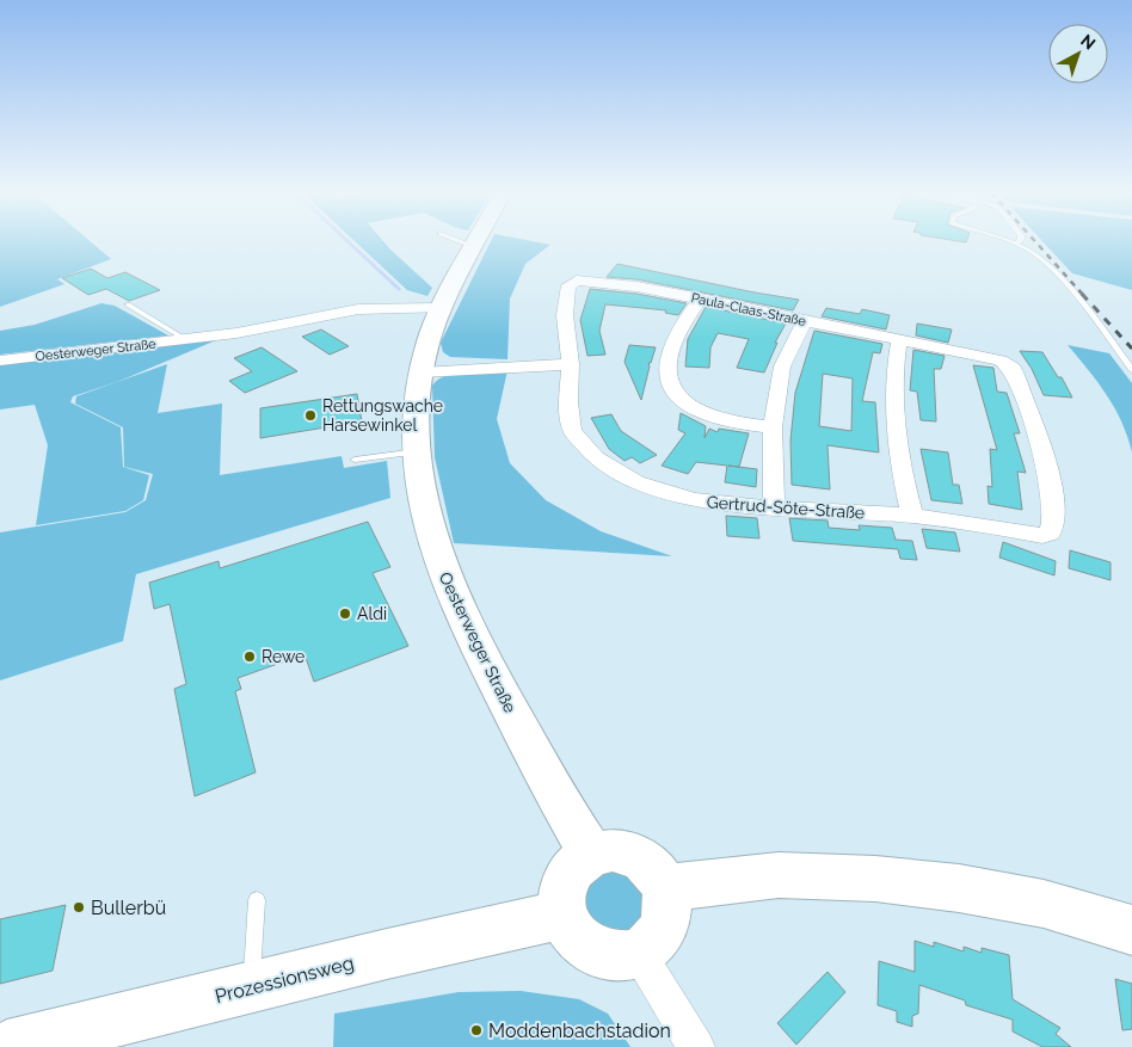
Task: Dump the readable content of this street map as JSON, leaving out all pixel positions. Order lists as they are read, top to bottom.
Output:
{
  "streets": {
    "street": [
      "Paula-Claas-Straße",
      "Oesterweger Straße",
      "Gertrud-Söte-Straße",
      "Prozessionsweg"
    ]
  },
  "crossings": [
    ["Paula-Claas-Straße", "Gertrud-Söte-Straße"],
    ["Oesterweger Straße", "Prozessionsweg"]
  ],
  "places": [
    "Rettungswache Harsewinkel",
    "Aldi",
    "Rewe",
    "Bullerbü",
    "Moddenbachstadion"
  ],
  "north": "top right"
}
